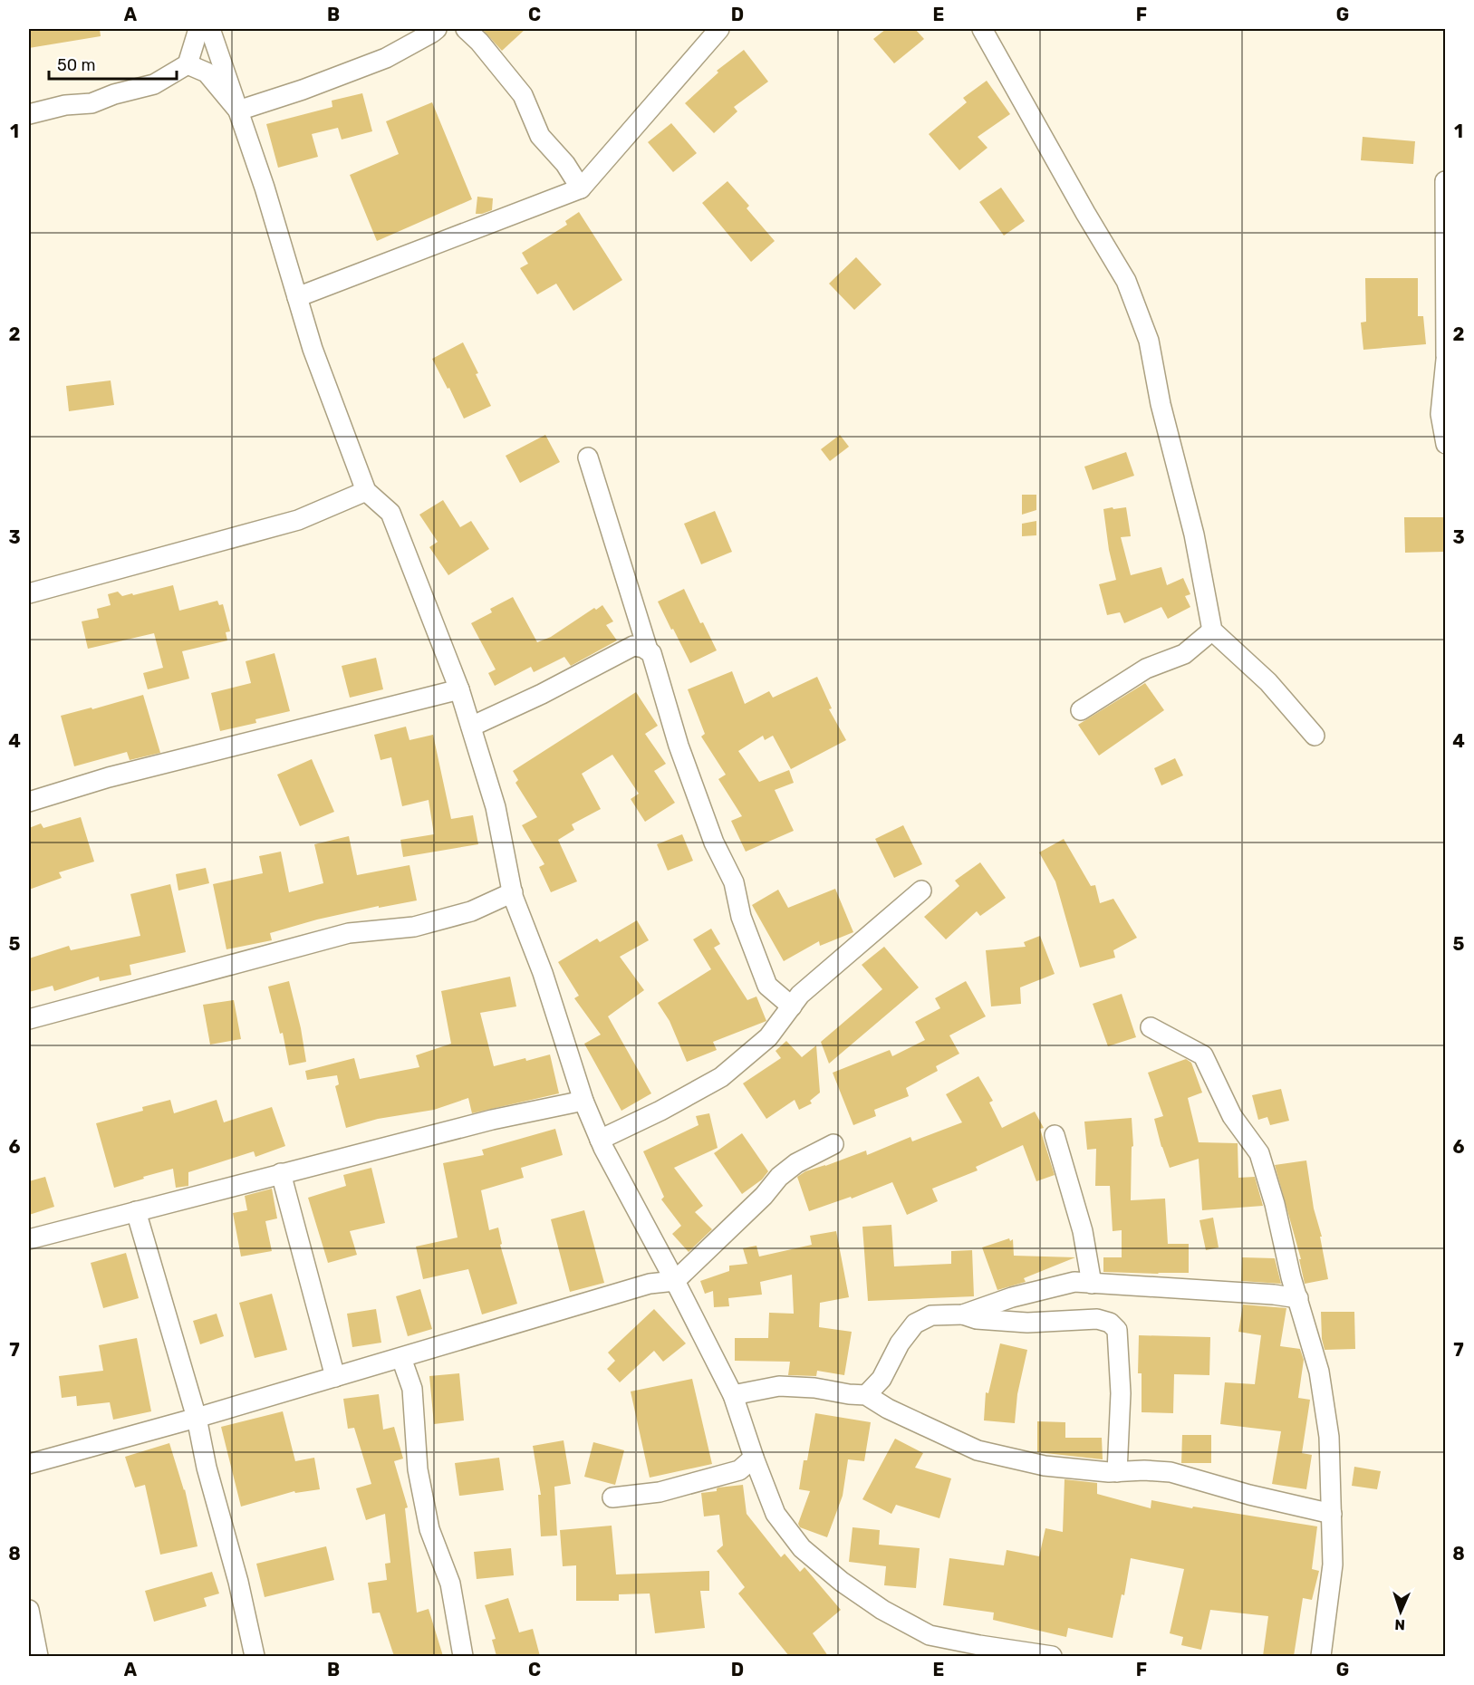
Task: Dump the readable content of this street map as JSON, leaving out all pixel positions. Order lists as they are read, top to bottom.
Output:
{
  "scale_bar": "50 m",
  "north": "bottom",
  "grid": {
    "columns": [
      "A",
      "B",
      "C",
      "D",
      "E",
      "F",
      "G"
    ],
    "rows": [
      "1",
      "2",
      "3",
      "4",
      "5",
      "6",
      "7",
      "8"
    ]
  }
}
